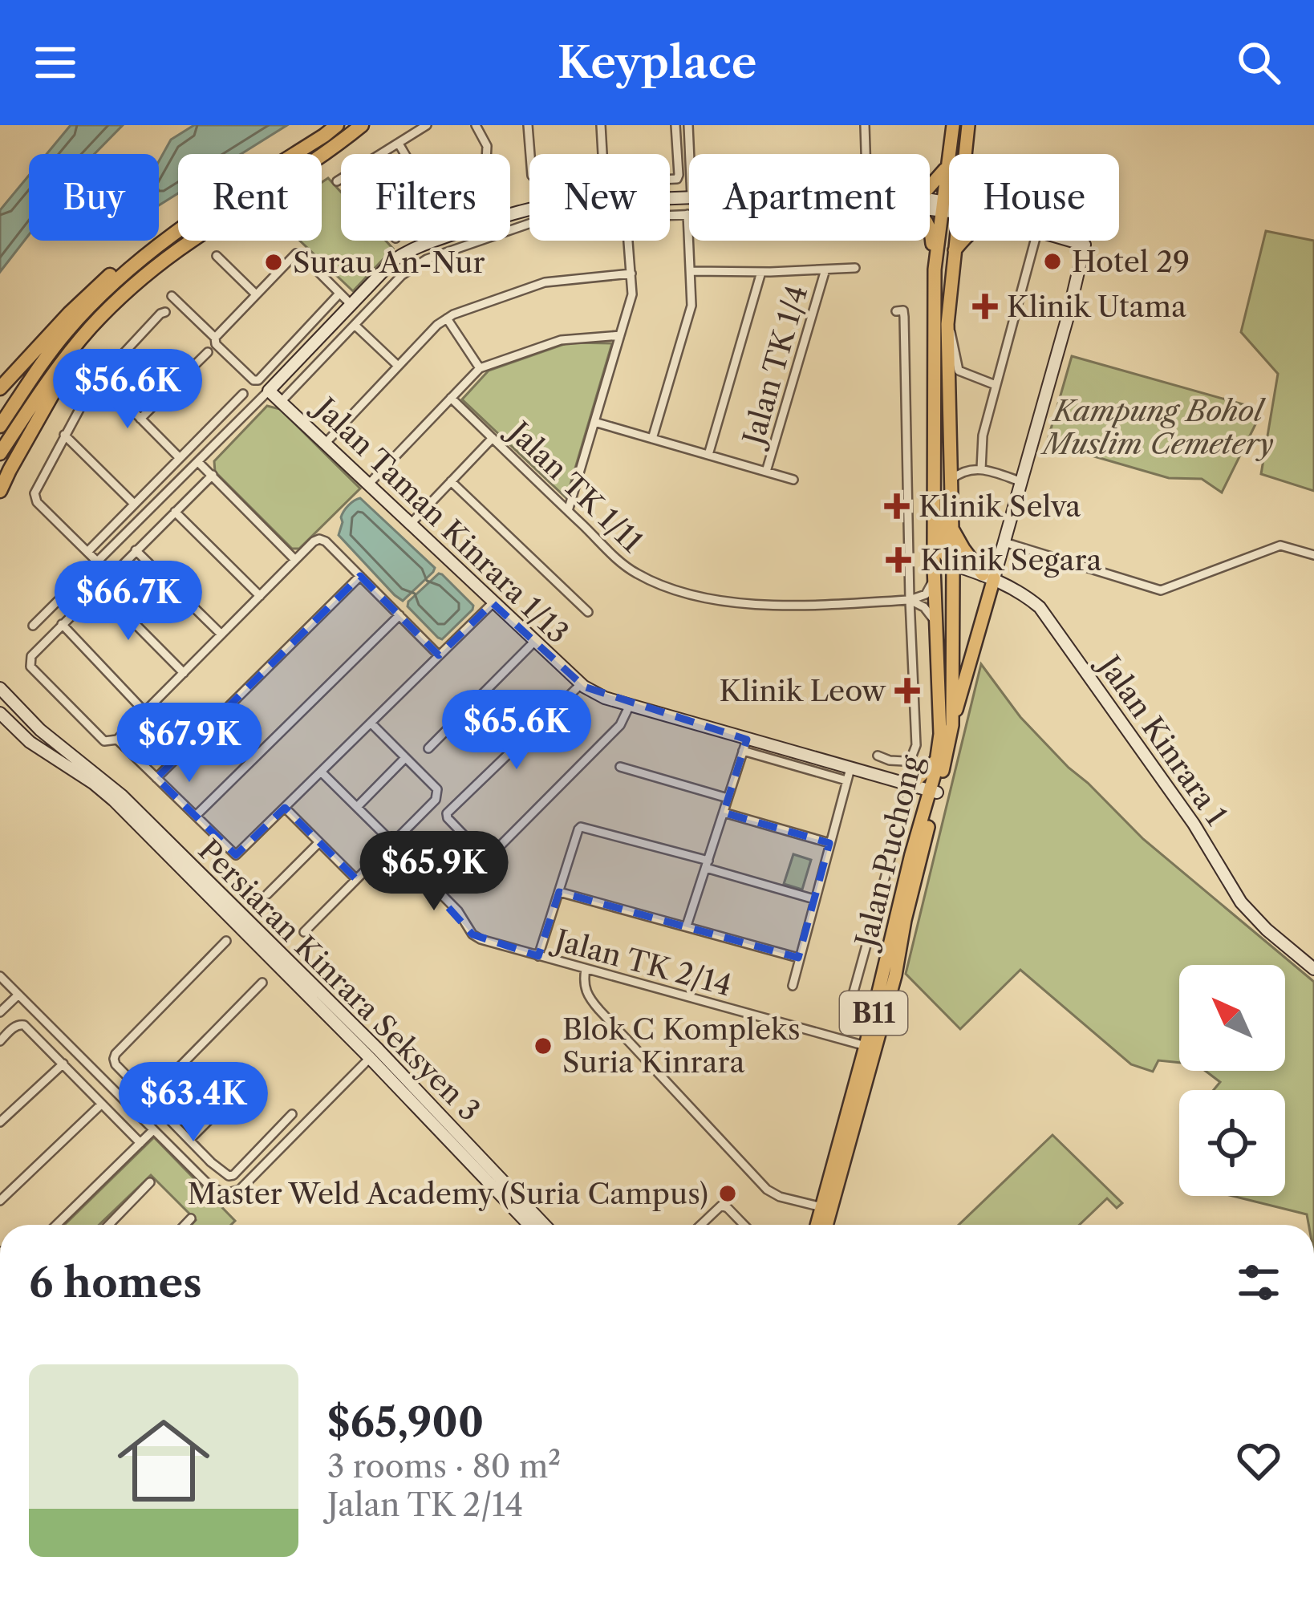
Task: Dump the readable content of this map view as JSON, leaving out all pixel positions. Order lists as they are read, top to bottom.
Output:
{
  "streets": {
    "main road": ["Jalan Puchong", "B11"],
    "street": [
      "Jalan TK 1/4",
      "Jalan TK 1/11",
      "Jalan Taman Kinrara 1/13",
      "Jalan Kinrara 1",
      "Jalan TK 2/14",
      "Persiaran Kinrara Seksyen 3"
    ]
  },
  "crossings": [
    ["Jalan Taman Kinrara 1/13", "Jalan Puchong"],
    ["Jalan Kinrara 1", "Jalan Puchong"],
    ["Jalan Puchong", "Jalan TK 2/14"]
  ],
  "parks": ["Kampung Bohol Muslim Cemetery"],
  "places": {
    "other": [
      "Hotel 29",
      "Surau An-Nur",
      "Blok C Kompleks Suria Kinrara",
      "Master Weld Academy (Suria Campus)"
    ],
    "health": [
      "Klinik Utama",
      "Klinik Selva",
      "Klinik Segara",
      "Klinik Leow"
    ]
  },
  "north": "top left",
  "page": {
    "header": "Keyplace",
    "chip": [
      "Buy",
      "Rent",
      "Filters",
      "New",
      "Apartment",
      "House"
    ],
    "price": [
      "$56.6K",
      "$66.7K",
      "$65.6K",
      "$67.9K",
      "$65.9K",
      "$63.4K"
    ],
    "heading": "6 homes",
    "list": [
      {
        "name": "$65,900",
        "note": "3 rooms · 80 m² · Jalan TK 2/14"
      }
    ]
  }
}
